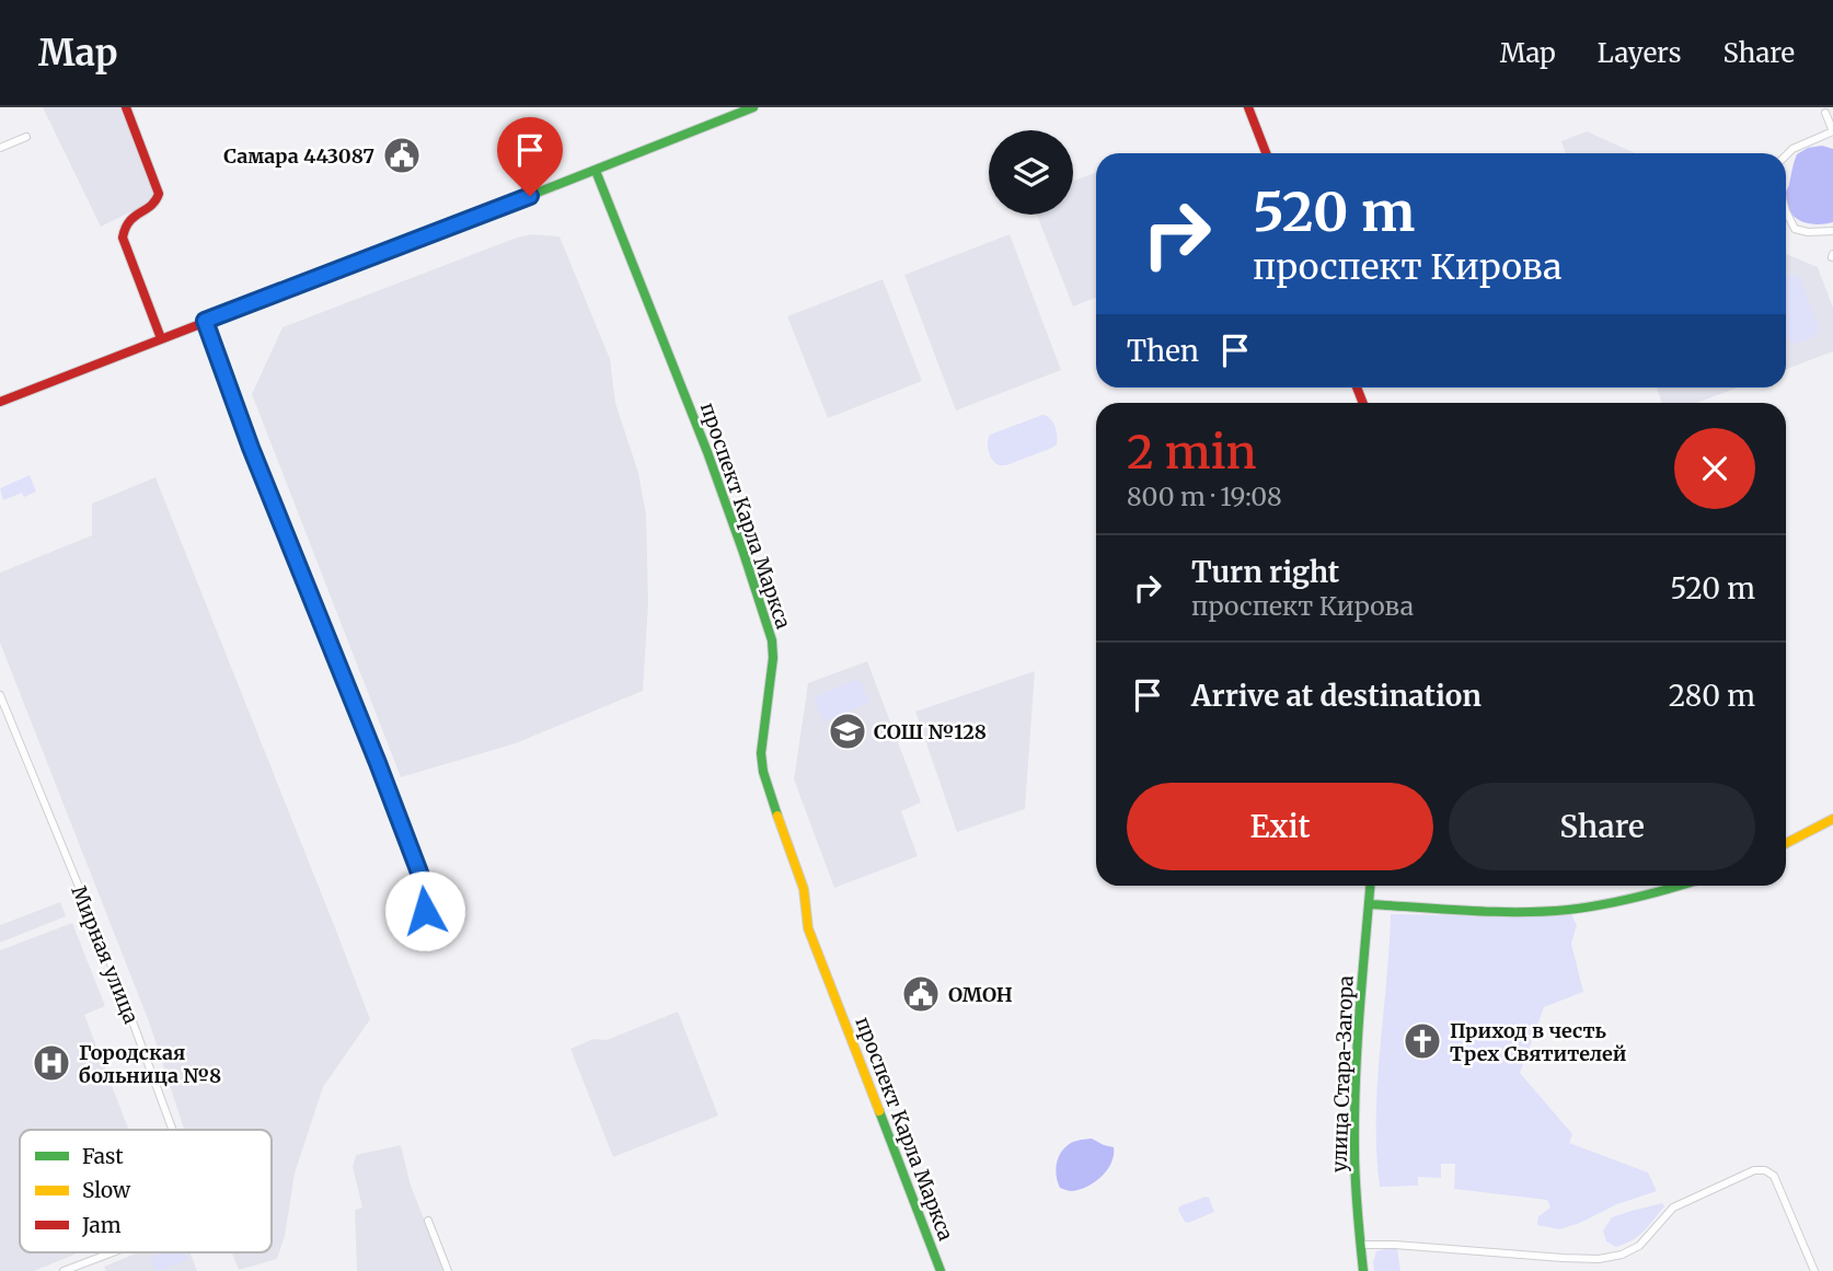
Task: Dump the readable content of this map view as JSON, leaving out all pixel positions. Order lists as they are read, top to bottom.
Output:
{
  "streets": {
    "main road": ["проспект Карла Маркса", "улица Стара-Загора"],
    "street": ["Мирная улица"]
  },
  "places": {
    "public building": ["Самара 443087", "ОМОН"],
    "school or university": ["СОШ №128"],
    "church": ["Приход в честь Трех Святителей"],
    "hospital": ["Городская больница №8"]
  },
  "legend": ["Fast", "Slow", "Jam"],
  "page": {
    "header": "Map",
    "nav": ["Map", "Layers", "Share"],
    "turn": ["520 m", "проспект Кирова"],
    "then": "Then",
    "heading": ["2 min", "800 m · 19:08"],
    "list": [
      {
        "name": "Turn right",
        "note": "проспект Кирова",
        "value": "520 m"
      },
      {
        "name": "Arrive at destination",
        "value": "280 m"
      }
    ],
    "buttons": ["Exit", "Share"]
  }
}
